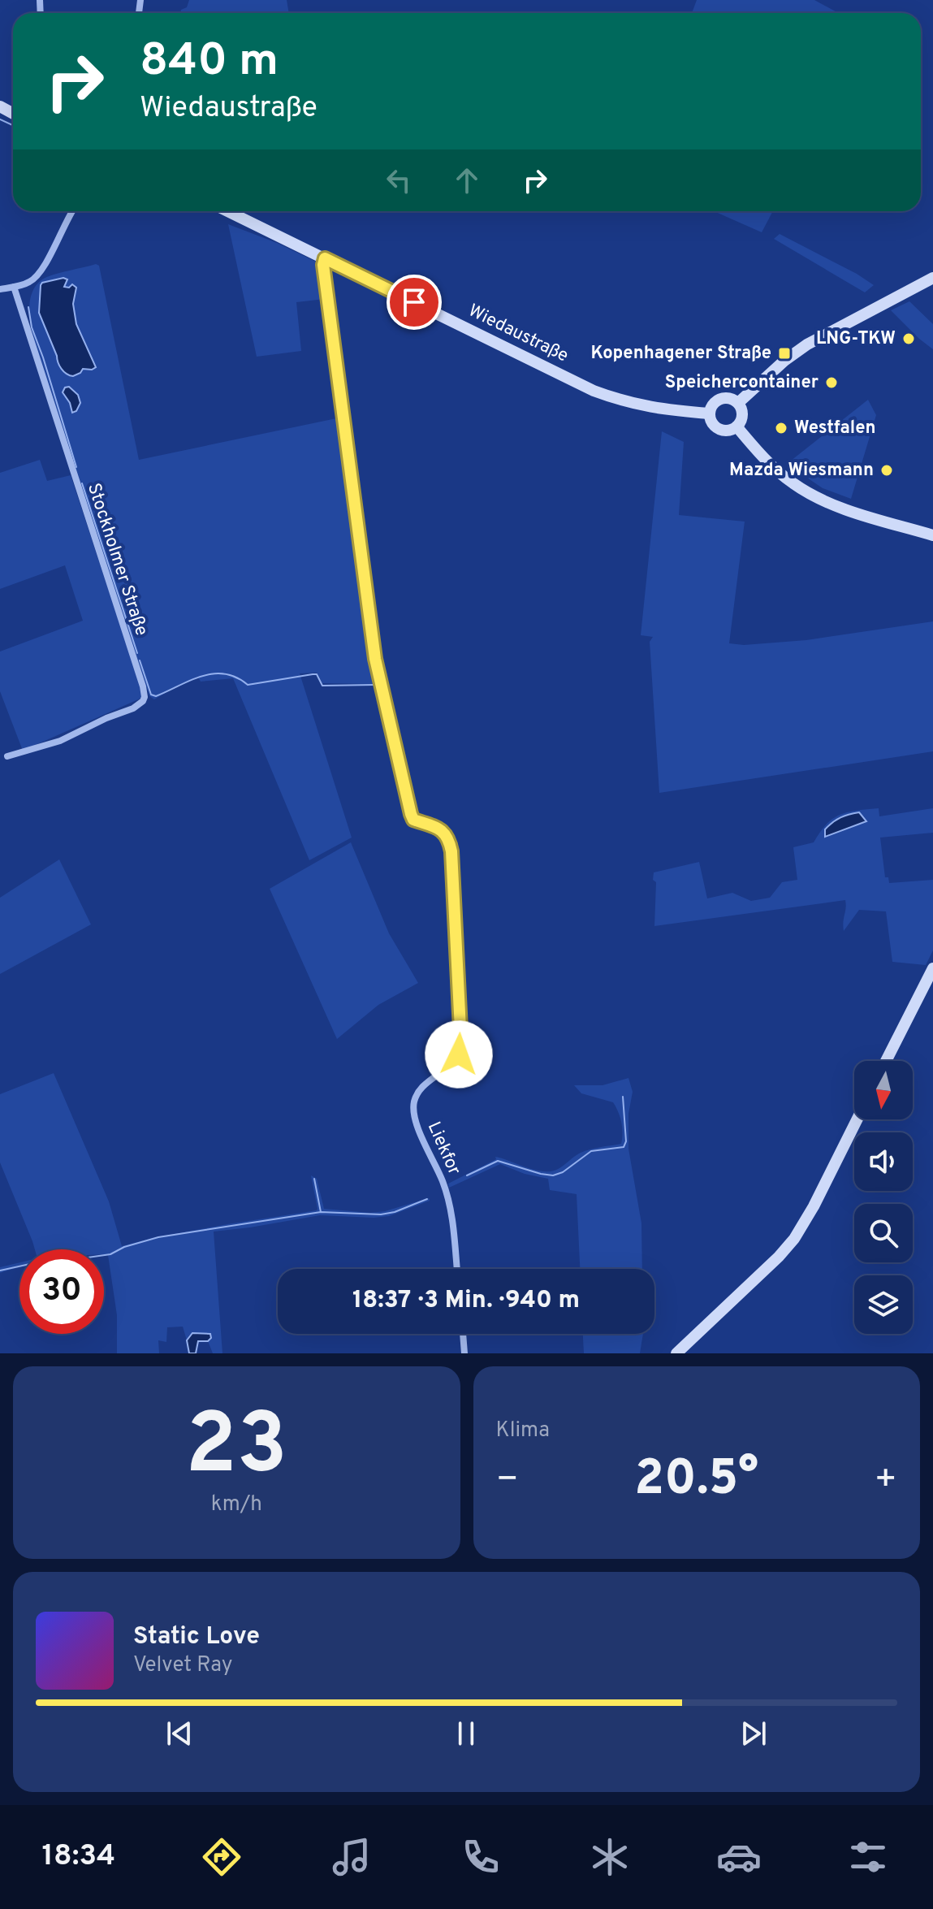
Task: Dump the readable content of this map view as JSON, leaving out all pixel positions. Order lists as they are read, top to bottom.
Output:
{
  "streets": {
    "main road": ["Wiedaustraße"],
    "street": ["Stockholmer Straße", "Liekfor"]
  },
  "crossings": [
    ["Wiedaustraße", "Liekfor"]
  ],
  "places": {
    "other": [
      "LNG-TKW",
      "Speichercontainer",
      "Westfalen",
      "Mazda Wiesmann"
    ],
    "transit": ["Kopenhagener Straße"]
  },
  "north": "bottom",
  "page": {
    "turn": ["840 m", "Wiedaustraße"],
    "limit": "30",
    "trip": "18:37 · 3 Min. · 940 m",
    "tile": [
      ["23", "km/h"],
      "Klima"
    ],
    "heat": ["−", "20.5°", "+"],
    "song": ["Static Love", "Velvet Ray"],
    "tabs": "18:34"
  }
}
